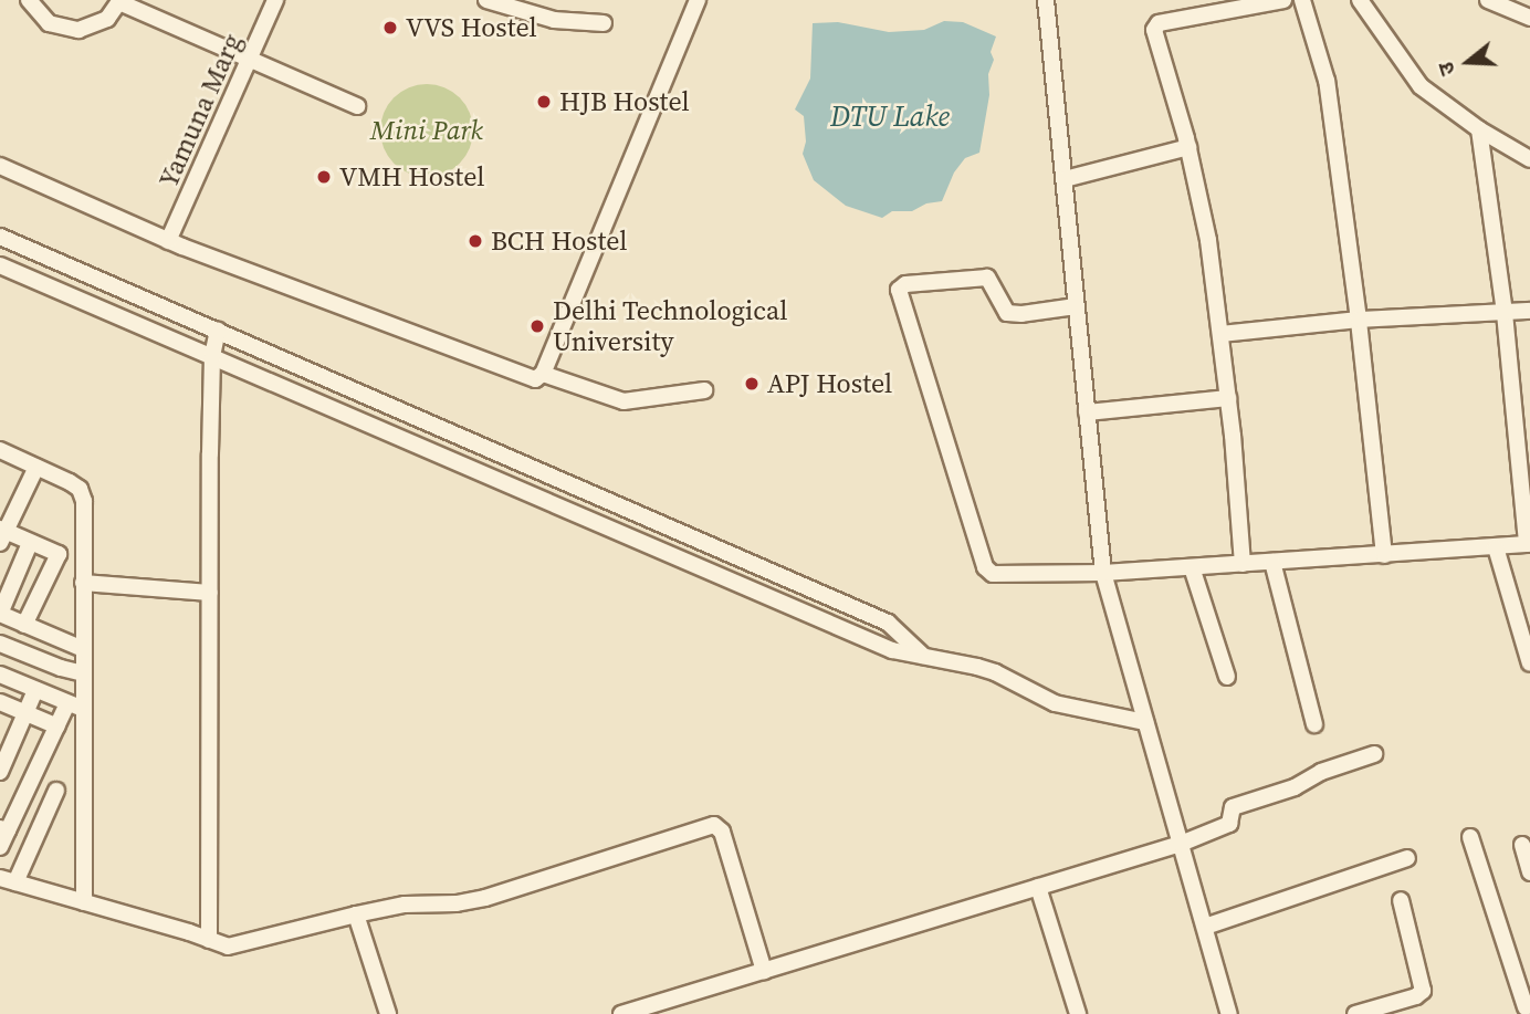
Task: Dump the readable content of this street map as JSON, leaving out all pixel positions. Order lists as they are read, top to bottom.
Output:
{
  "streets": {
    "street": ["Yamuna Marg"]
  },
  "water": ["DTU Lake"],
  "parks": ["Mini Park"],
  "places": [
    "VVS Hostel",
    "HJB Hostel",
    "VMH Hostel",
    "BCH Hostel",
    "Delhi Technological University",
    "APJ Hostel"
  ],
  "north": "left"
}
